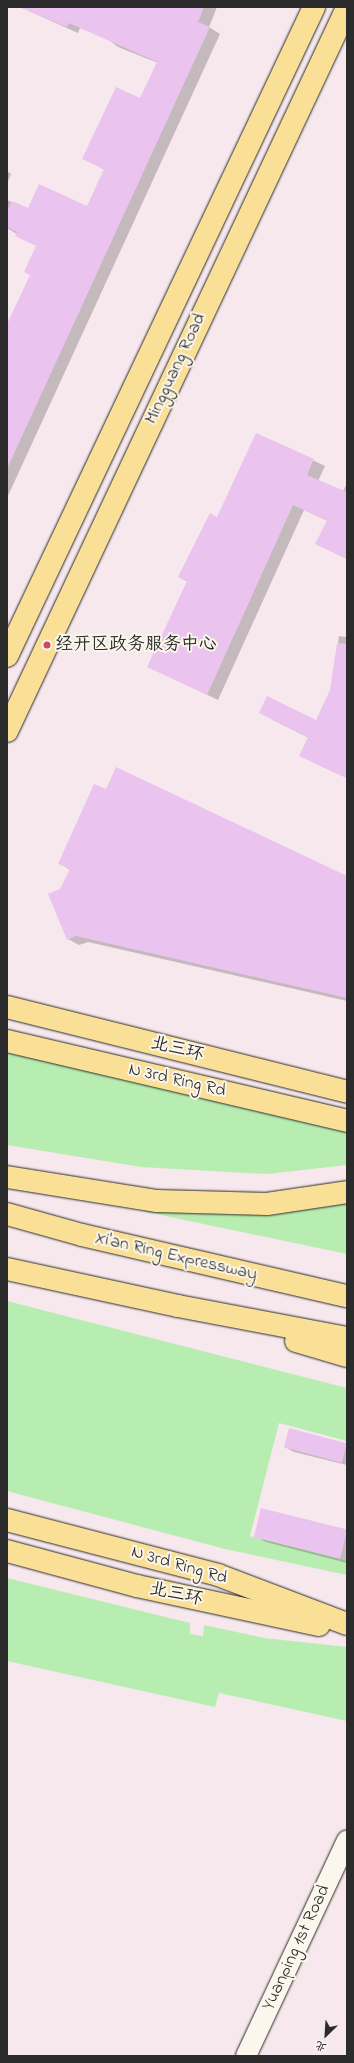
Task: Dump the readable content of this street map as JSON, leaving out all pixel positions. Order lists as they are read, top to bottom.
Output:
{
  "streets": {
    "main road": [
      "Mingguang Road",
      "北三环",
      "N 3rd Ring Rd",
      "Xi'an Ring Expressway"
    ],
    "street": ["Yuanping 1st Road"]
  },
  "places": ["经开区政务服务中心"],
  "north": "bottom left"
}
